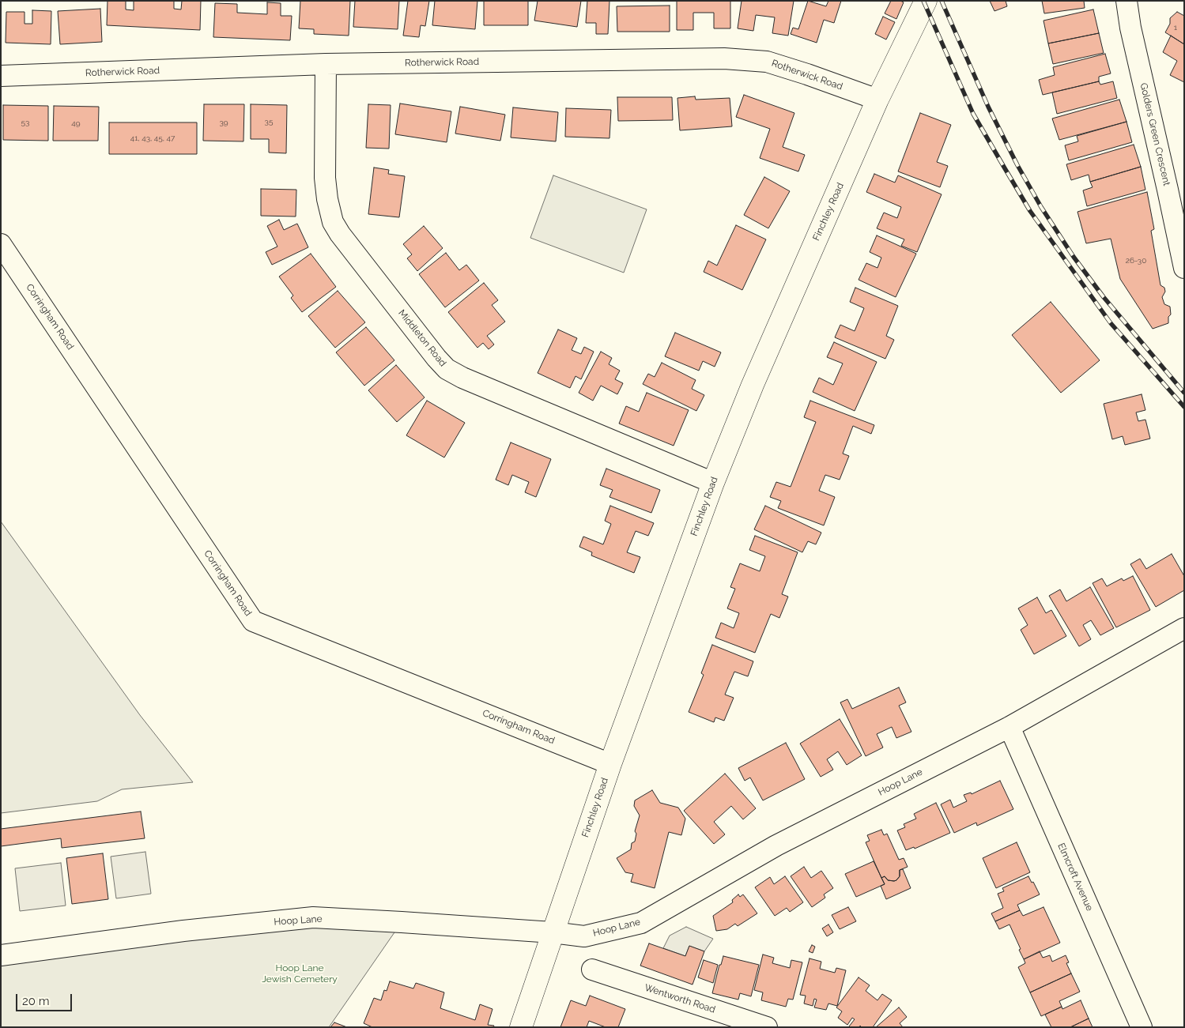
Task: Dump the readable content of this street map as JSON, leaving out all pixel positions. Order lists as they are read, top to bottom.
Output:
{
  "streets": {
    "main road": ["Finchley Road"],
    "street": [
      "Rotherwick Road",
      "Golders Green Crescent",
      "Corringham Road",
      "Middleton Road",
      "Hoop Lane",
      "Elmcroft Avenue",
      "Wentworth Road"
    ]
  },
  "crossings": [
    ["Rotherwick Road", "Finchley Road"],
    ["Rotherwick Road", "Middleton Road"],
    ["Finchley Road", "Corringham Road"],
    ["Finchley Road", "Middleton Road"],
    ["Finchley Road", "Hoop Lane"],
    ["Hoop Lane", "Elmcroft Avenue"]
  ],
  "parks": ["Hoop Lane Jewish Cemetery"],
  "house_numbers": [
    "1",
    "35",
    "53",
    "39",
    "49",
    "41, 43, 45, 47",
    "26-30"
  ],
  "scale_bar": "20 m"
}
